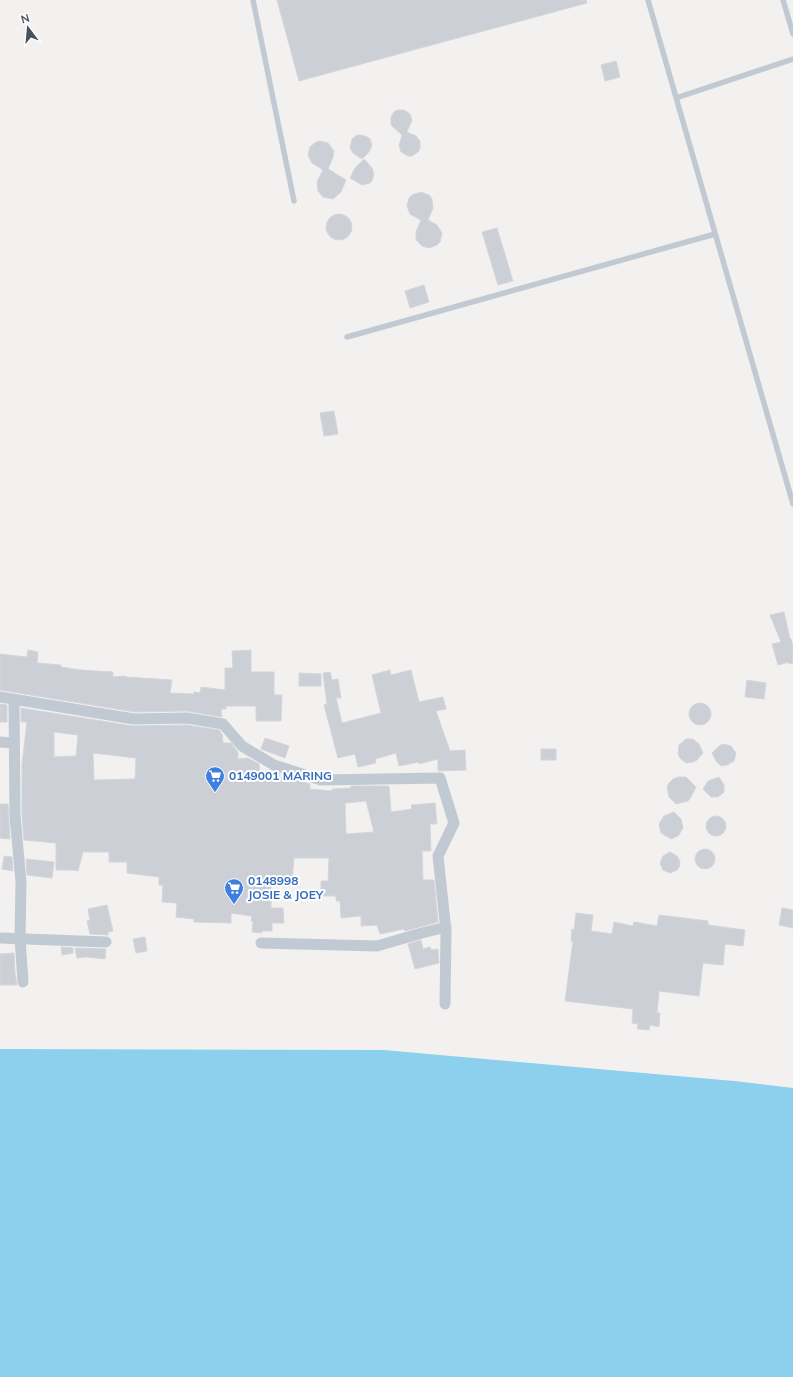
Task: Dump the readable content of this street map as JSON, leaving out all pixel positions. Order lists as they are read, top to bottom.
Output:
{
  "places": {
    "supermarket": ["0149001 MARING", "0148998 JOSIE & JOEY"]
  },
  "north": "top"
}
